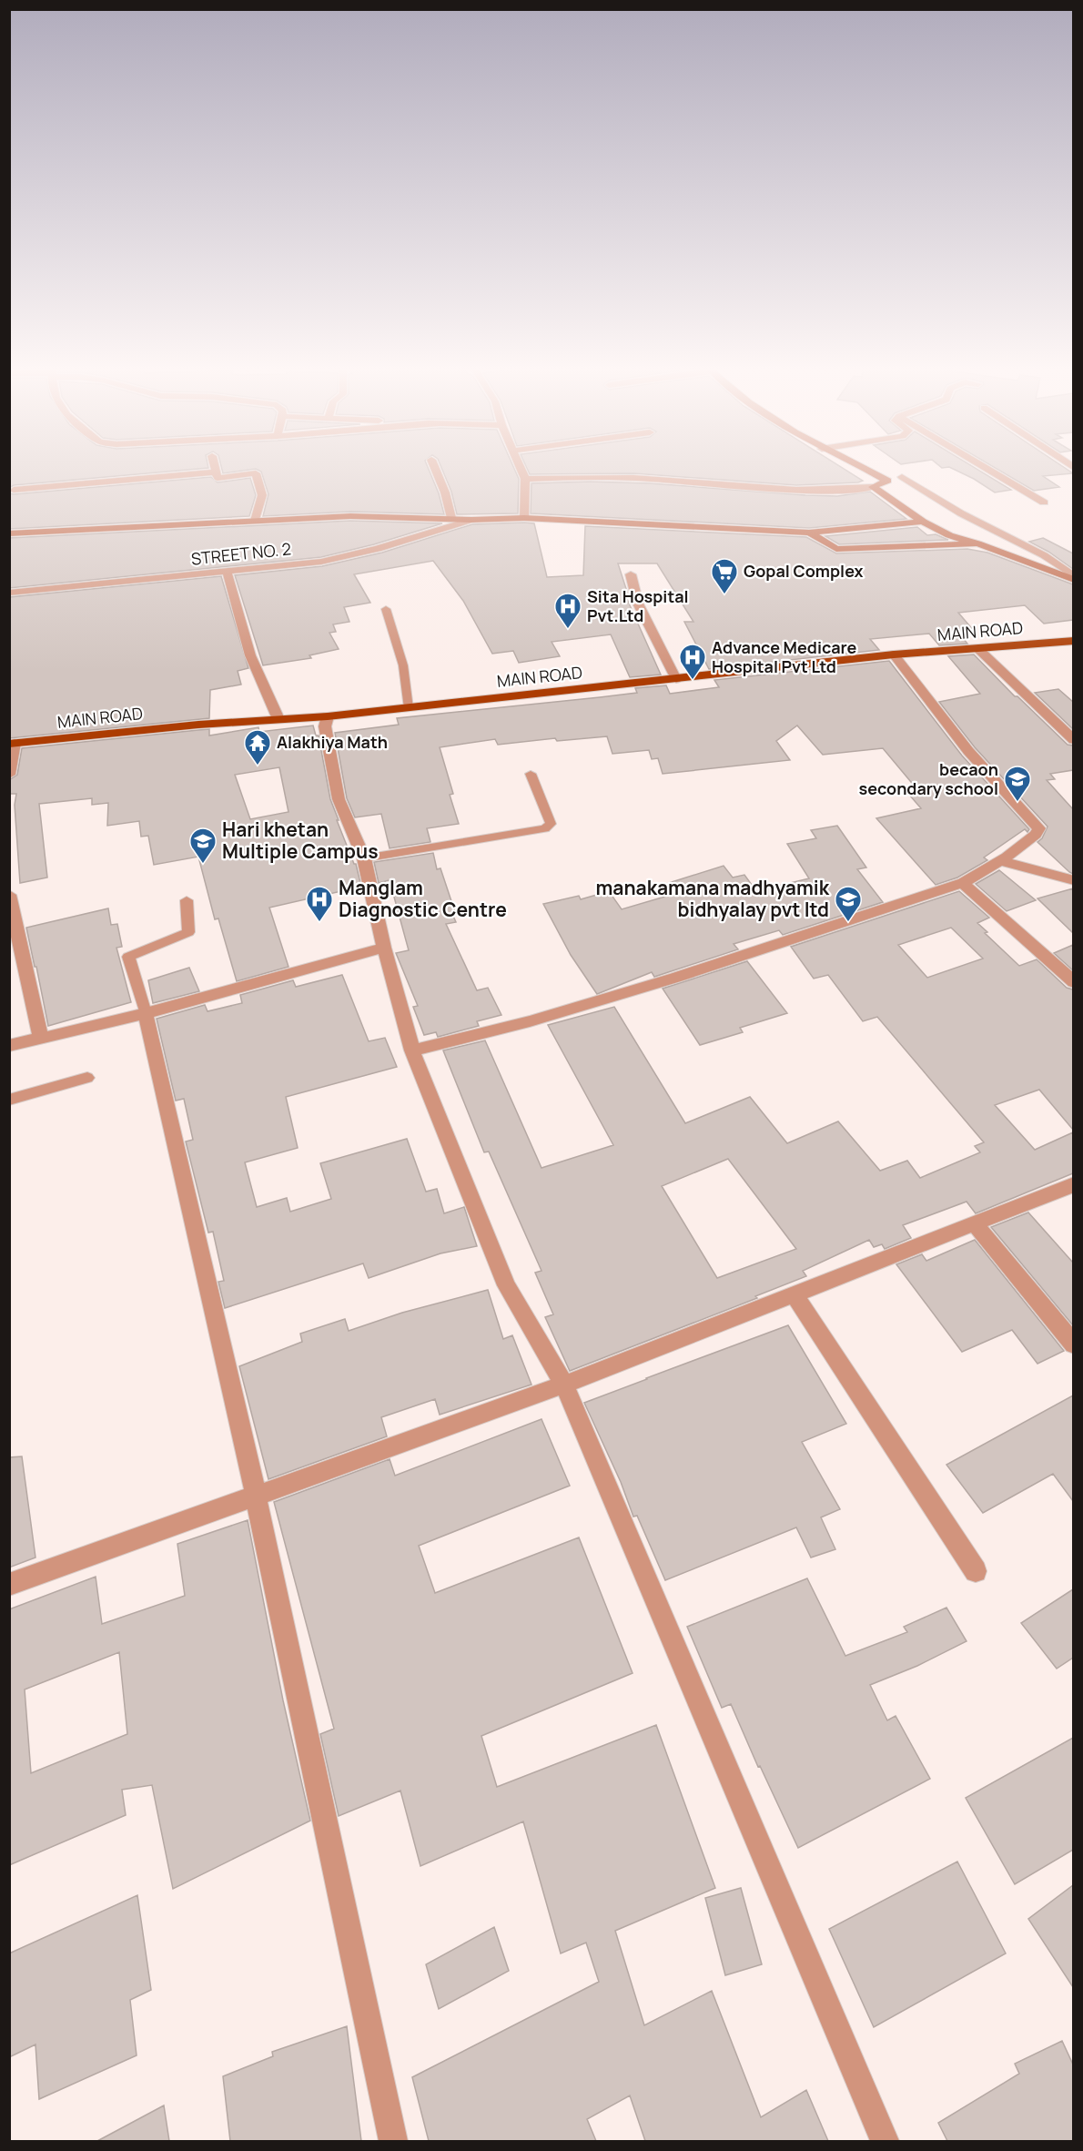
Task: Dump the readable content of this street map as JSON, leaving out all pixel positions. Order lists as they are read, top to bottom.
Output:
{
  "streets": {
    "main road": ["MAIN ROAD"],
    "street": ["STREET NO. 2"]
  },
  "places": {
    "supermarket": ["Gopal Complex"],
    "hospital": ["Sita Hospital Pvt.Ltd", "Advance Medicare Hospital Pvt Ltd", "Manglam Diagnostic Centre"],
    "temple": ["Alakhiya Math"],
    "school or university": ["becaon secondary school", "Hari khetan Multiple Campus", "manakamana madhyamik bidhyalay pvt ltd"]
  }
}
